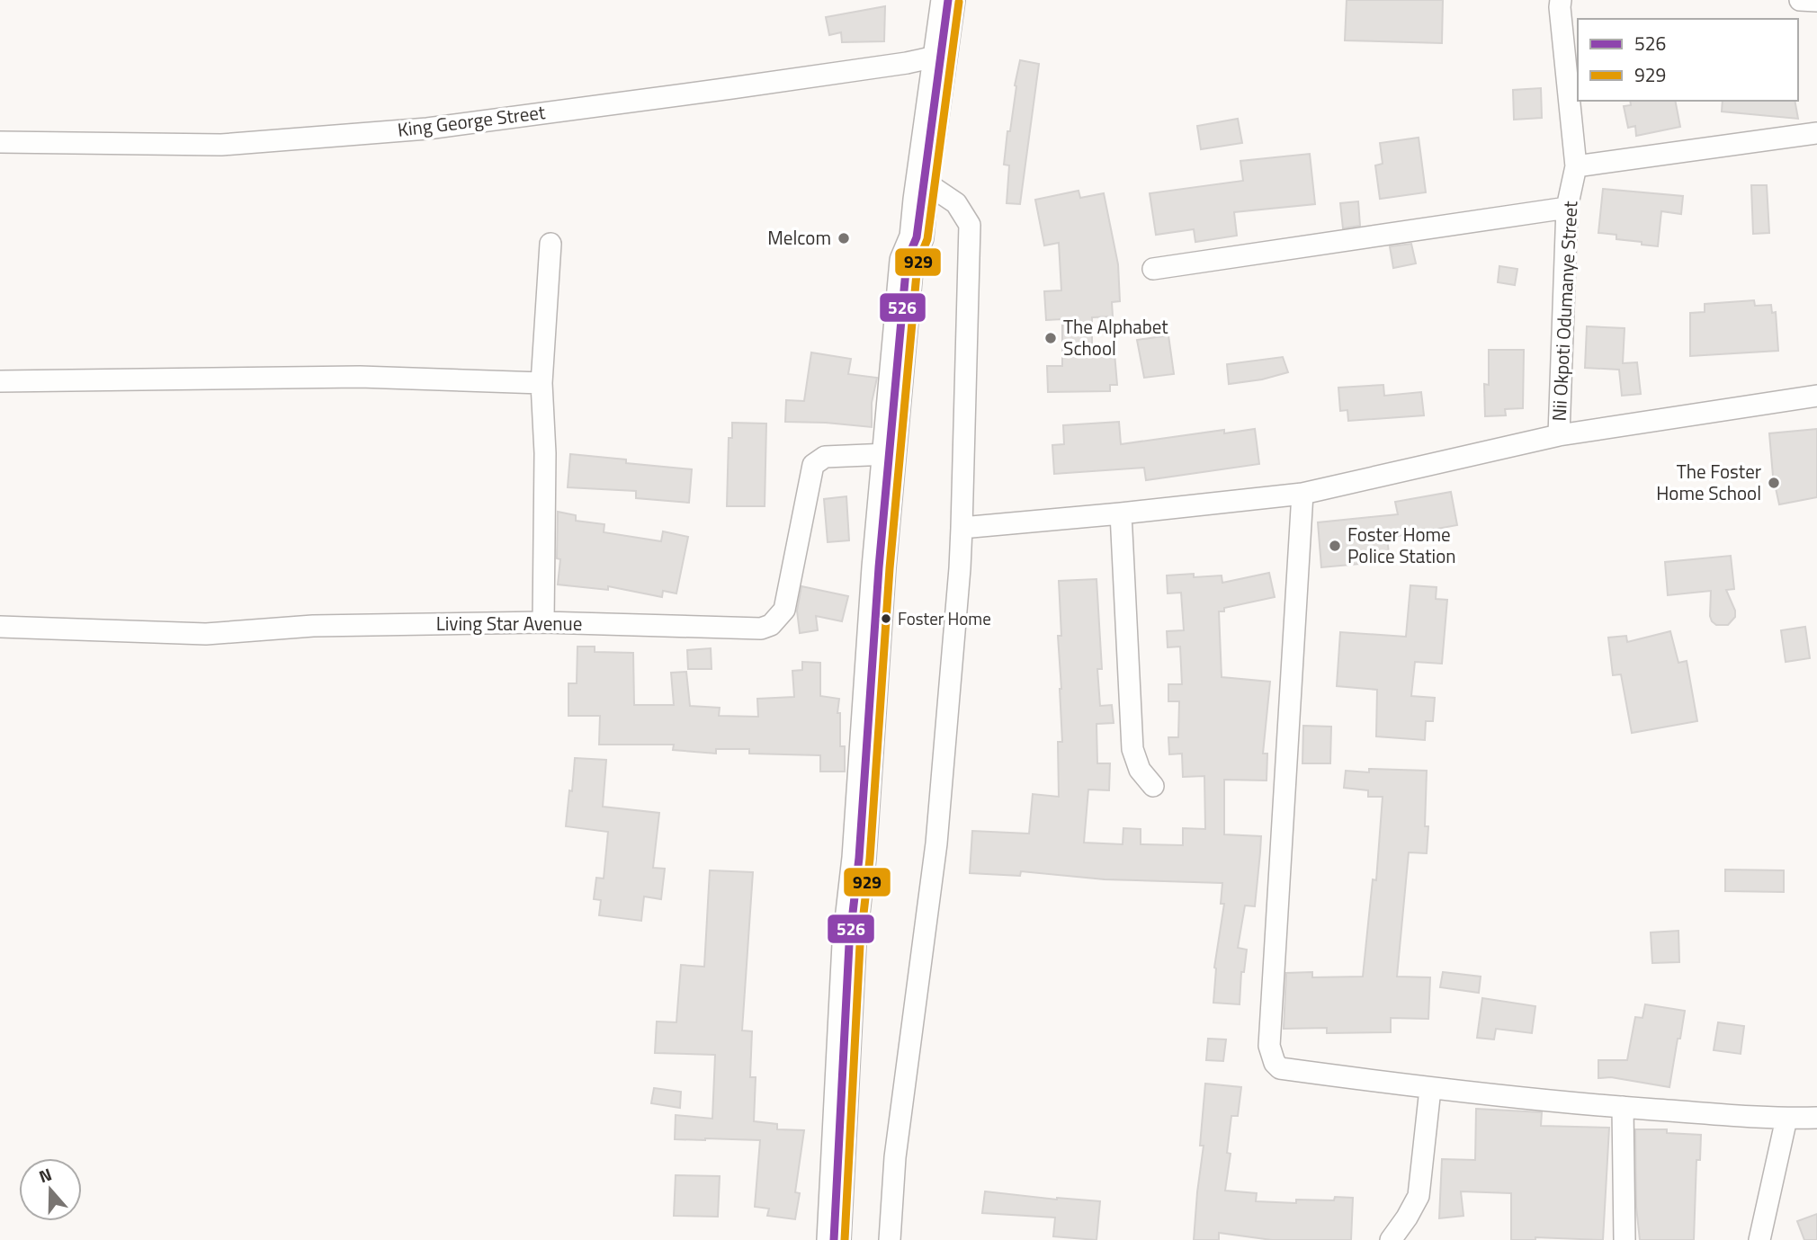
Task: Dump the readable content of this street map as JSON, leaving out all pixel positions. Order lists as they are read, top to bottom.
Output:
{
  "streets": {
    "street": ["King George Street", "Nii Okpoti Odumanye Street", "Living Star Avenue"]
  },
  "places": [
    "Melcom",
    "The Alphabet School",
    "The Foster Home School",
    "Foster Home Police Station",
    "Foster Home"
  ],
  "lines": ["transit line 526", "transit line 929"],
  "legend": ["526", "929"],
  "north": "top"
}
